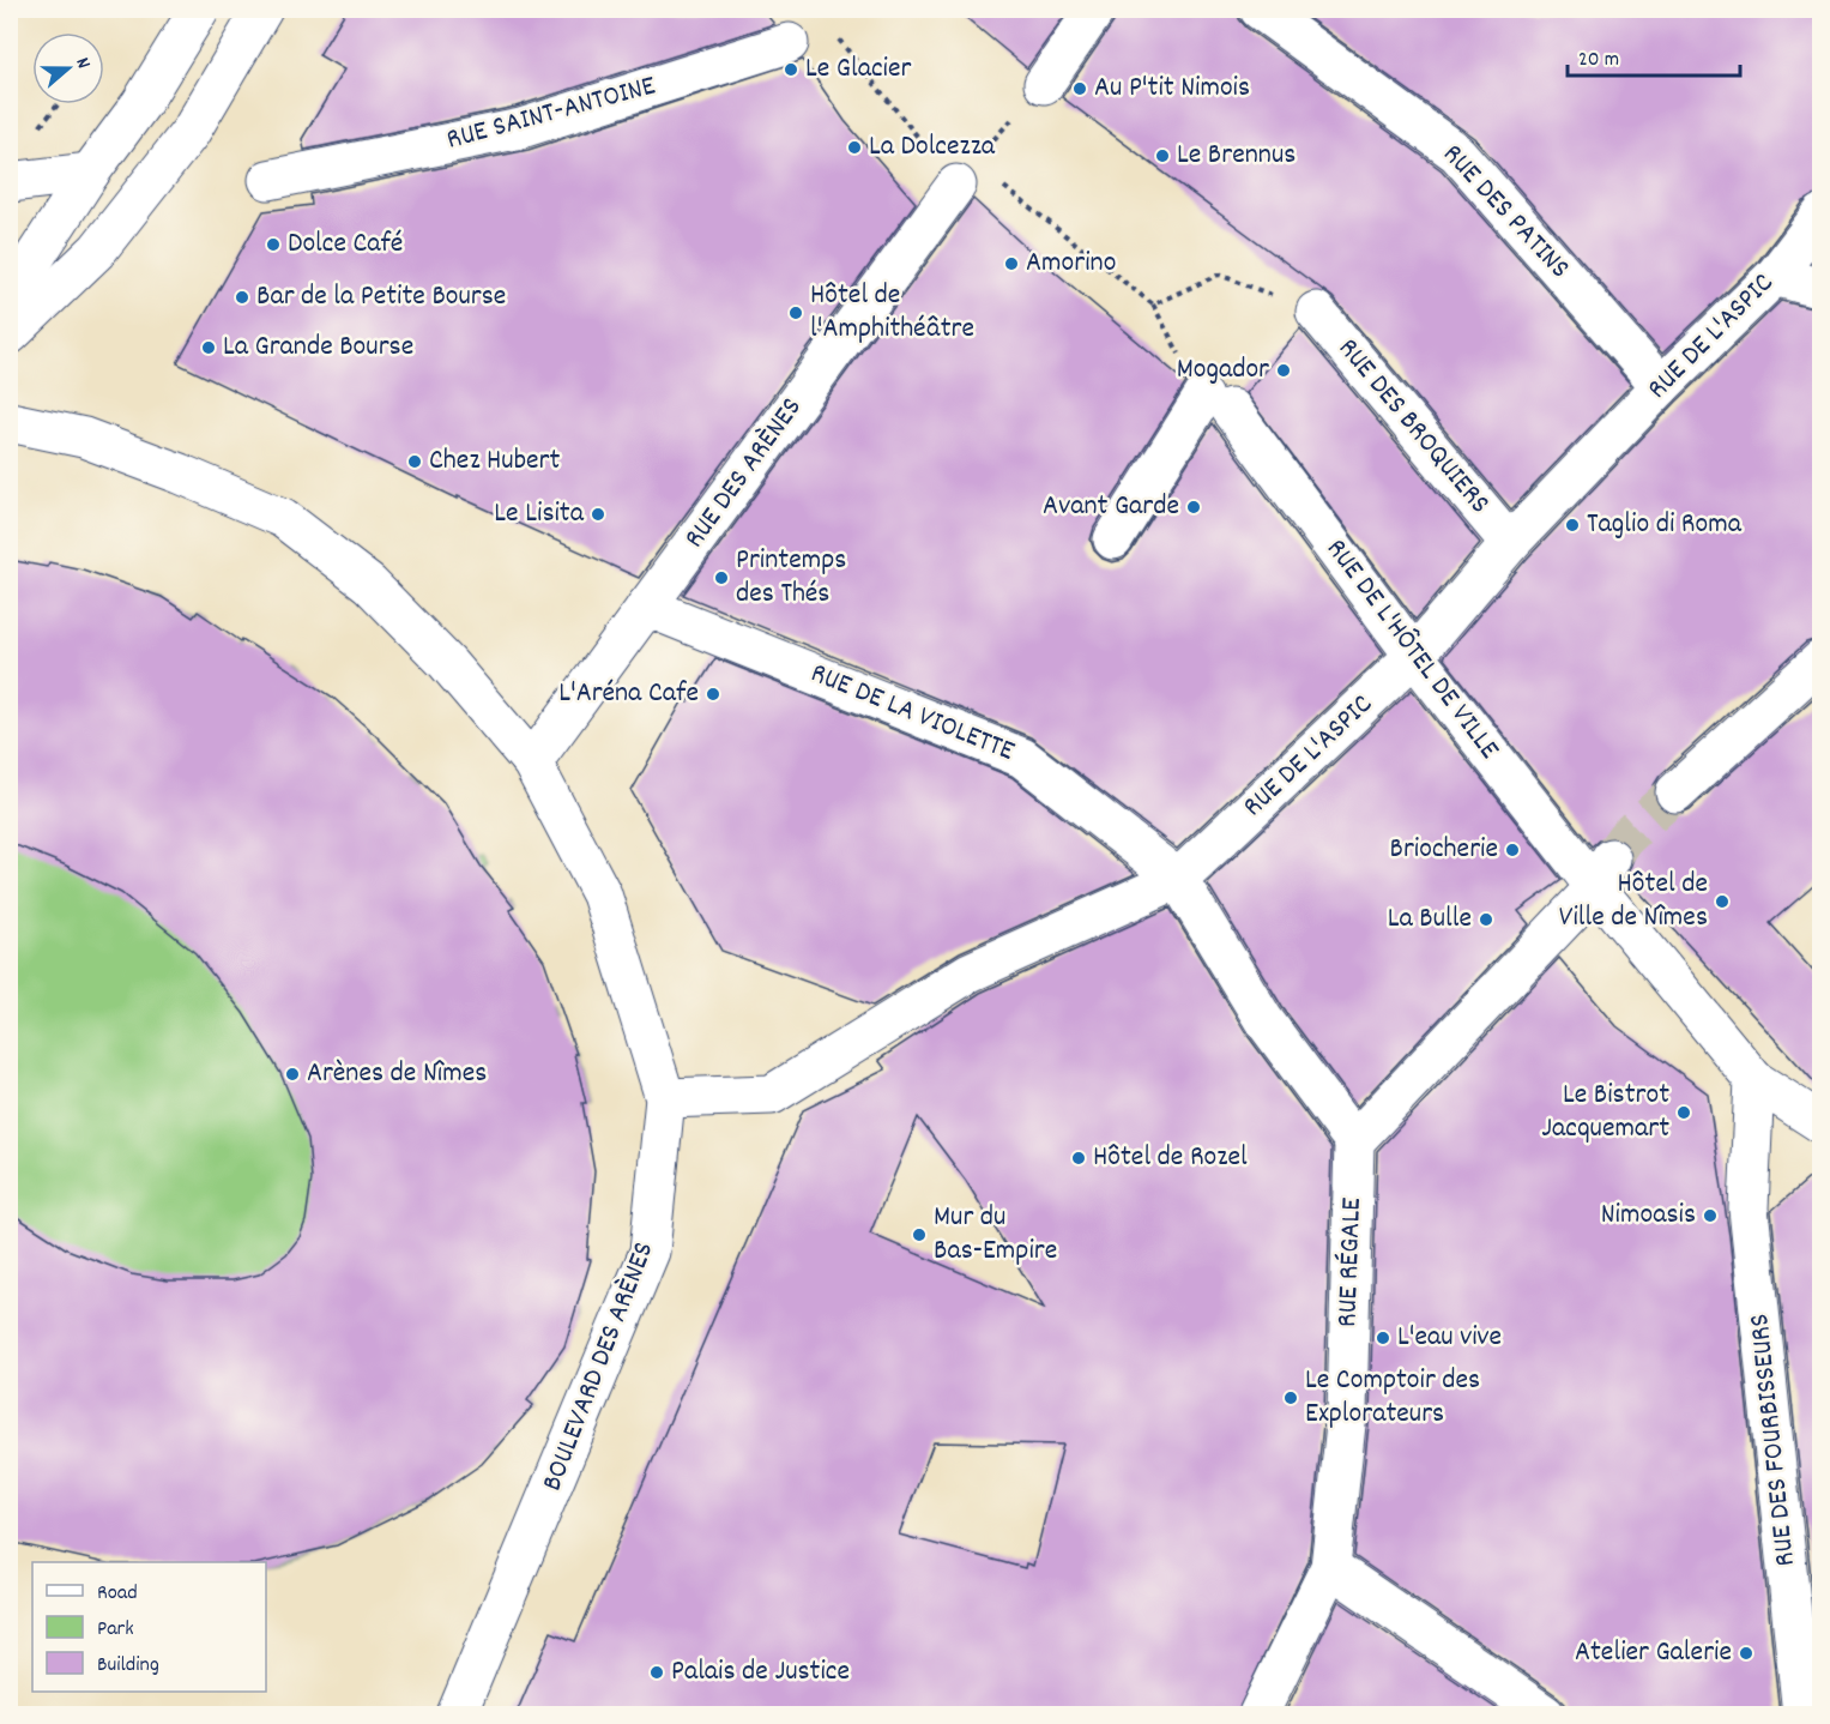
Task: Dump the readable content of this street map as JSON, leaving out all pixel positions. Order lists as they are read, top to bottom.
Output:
{
  "streets": {
    "street": [
      "RUE SAINT-ANTOINE",
      "RUE DES PATINS",
      "RUE DE L'ASPIC",
      "RUE DES BROQUIERS",
      "RUE DES ARÈNES",
      "RUE DE L'HÔTEL DE VILLE",
      "RUE DE LA VIOLETTE",
      "RUE RÉGALE",
      "BOULEVARD DES ARÈNES",
      "RUE DES FOURBISSEURS"
    ]
  },
  "crossings": [
    ["RUE DES PATINS", "RUE DE L'ASPIC"],
    ["RUE DE L'ASPIC", "RUE DES BROQUIERS"],
    ["RUE DE L'ASPIC", "RUE DE L'HÔTEL DE VILLE"],
    ["RUE DE L'ASPIC", "RUE DE LA VIOLETTE"],
    ["RUE DE L'ASPIC", "BOULEVARD DES ARÈNES"],
    ["RUE DES ARÈNES", "RUE DE LA VIOLETTE"],
    ["RUE DES ARÈNES", "BOULEVARD DES ARÈNES"],
    ["RUE DE L'HÔTEL DE VILLE", "RUE DES FOURBISSEURS"],
    ["RUE DE LA VIOLETTE", "RUE RÉGALE"]
  ],
  "places": [
    "Le Glacier",
    "Au P'tit Nimois",
    "La Dolcezza",
    "Le Brennus",
    "Dolce Café",
    "Amorino",
    "Bar de la Petite Bourse",
    "Hôtel de l'Amphithéâtre",
    "La Grande Bourse",
    "Mogador",
    "Chez Hubert",
    "Avant Garde",
    "Le Lisita",
    "Taglio di Roma",
    "Printemps des Thés",
    "L'Aréna Cafe",
    "Briocherie",
    "Hôtel de Ville de Nîmes",
    "La Bulle",
    "Arènes de Nîmes",
    "Le Bistrot Jacquemart",
    "Hôtel de Rozel",
    "Nimoasis",
    "Mur du Bas-Empire",
    "L'eau vive",
    "Le Comptoir des Explorateurs",
    "Atelier Galerie",
    "Palais de Justice"
  ],
  "legend": ["Road", "Park", "Building"],
  "scale_bar": "20 m",
  "north": "right"
}
